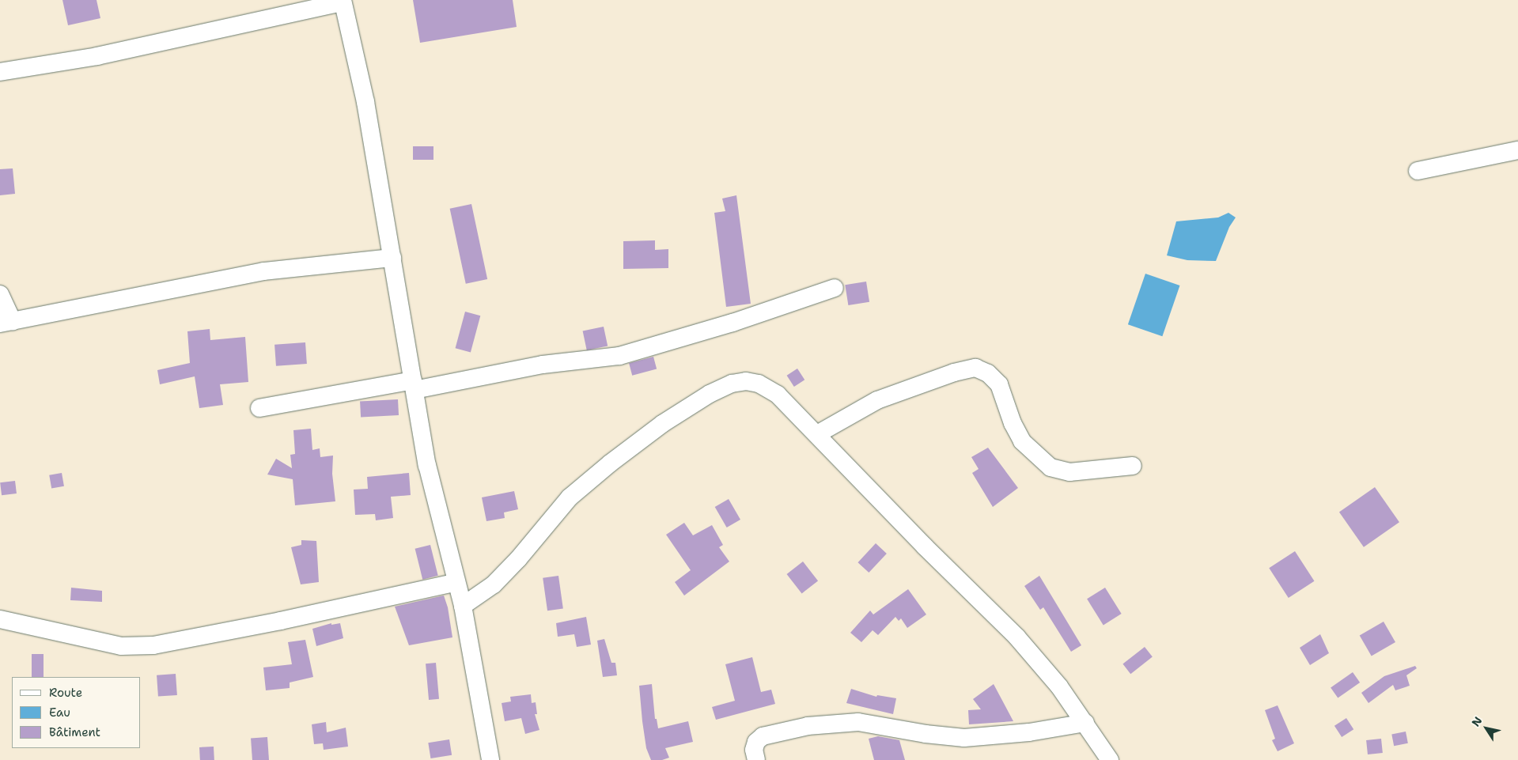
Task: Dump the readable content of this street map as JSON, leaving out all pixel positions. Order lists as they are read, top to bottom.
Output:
{
  "legend": ["Route", "Eau", "Bâtiment"],
  "north": "top left"
}
